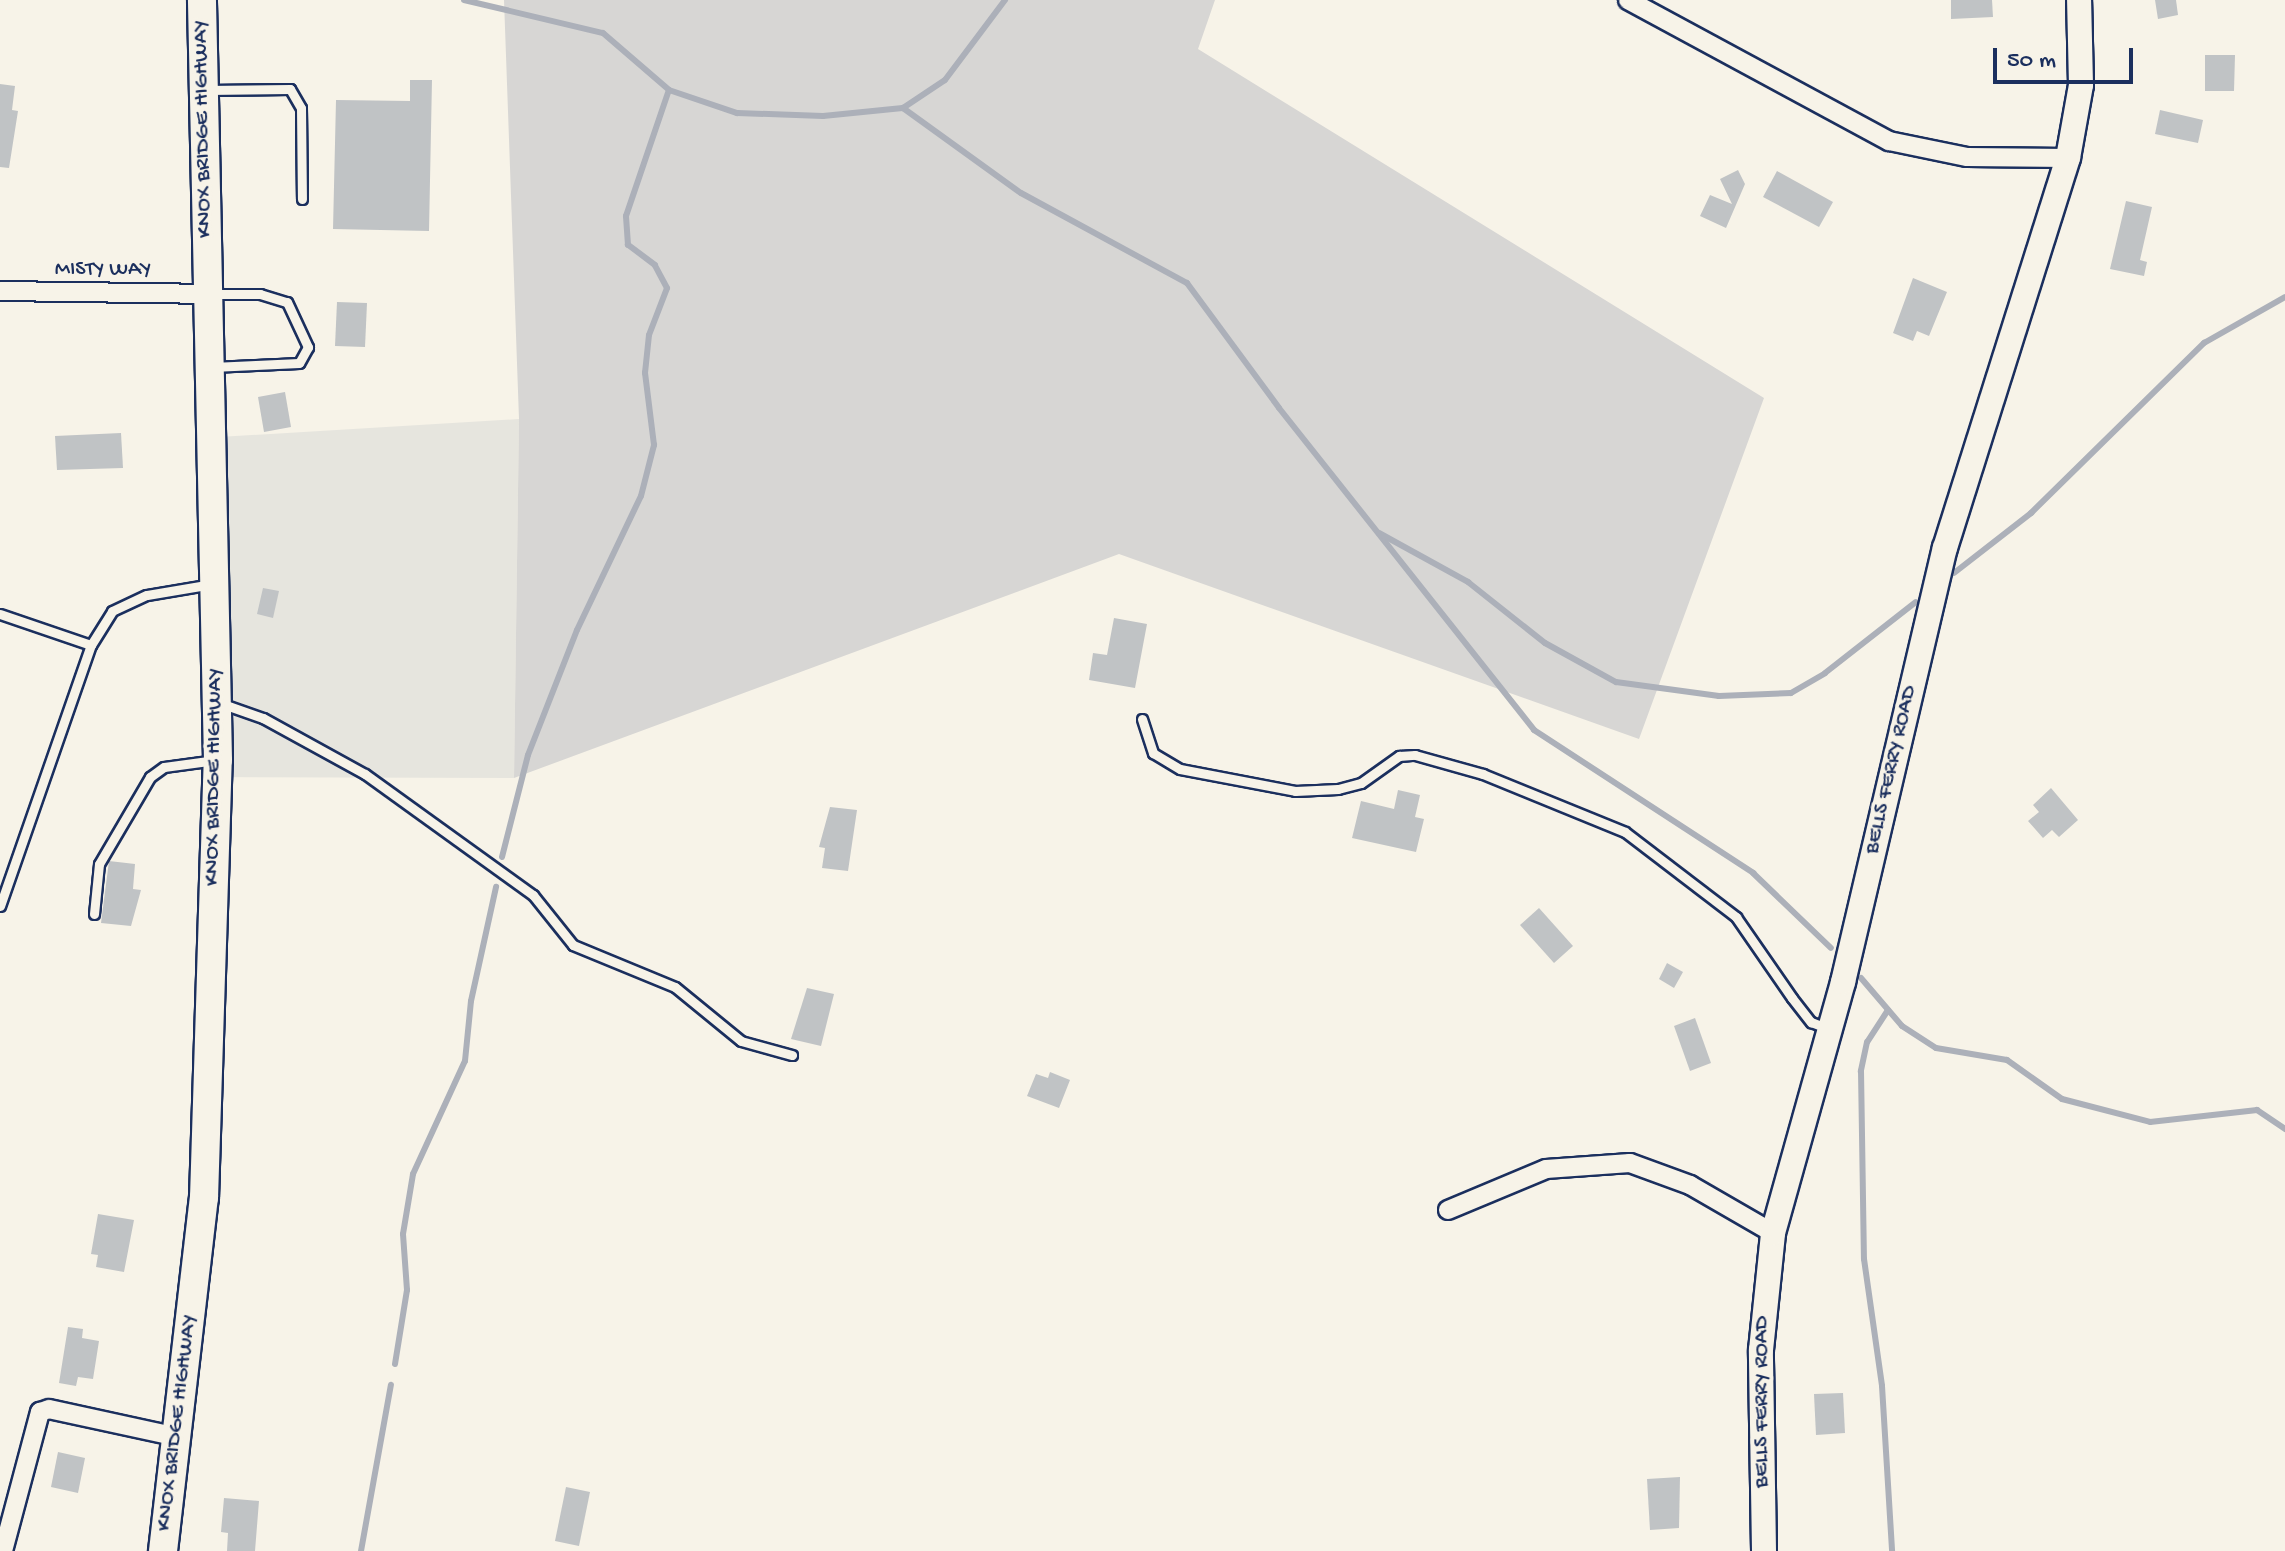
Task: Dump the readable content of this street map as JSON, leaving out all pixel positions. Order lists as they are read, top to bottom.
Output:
{
  "streets": {
    "main road": ["KNOX BRIDGE HIGHWAY", "BELLS FERRY ROAD"],
    "street": ["MISTY WAY"]
  },
  "crossings": [
    ["KNOX BRIDGE HIGHWAY", "MISTY WAY"]
  ],
  "scale_bar": "50 m"
}
